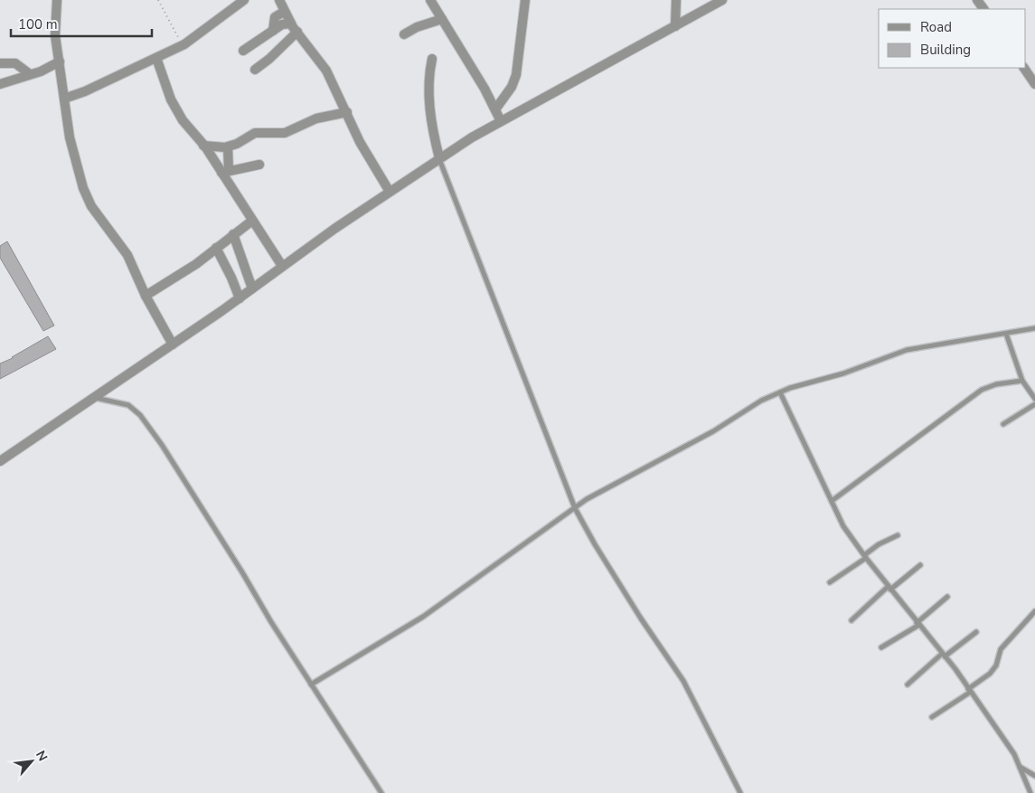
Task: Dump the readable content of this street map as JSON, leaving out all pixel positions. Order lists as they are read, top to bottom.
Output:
{
  "legend": ["Road", "Building"],
  "scale_bar": "100 m",
  "north": "top right"
}
